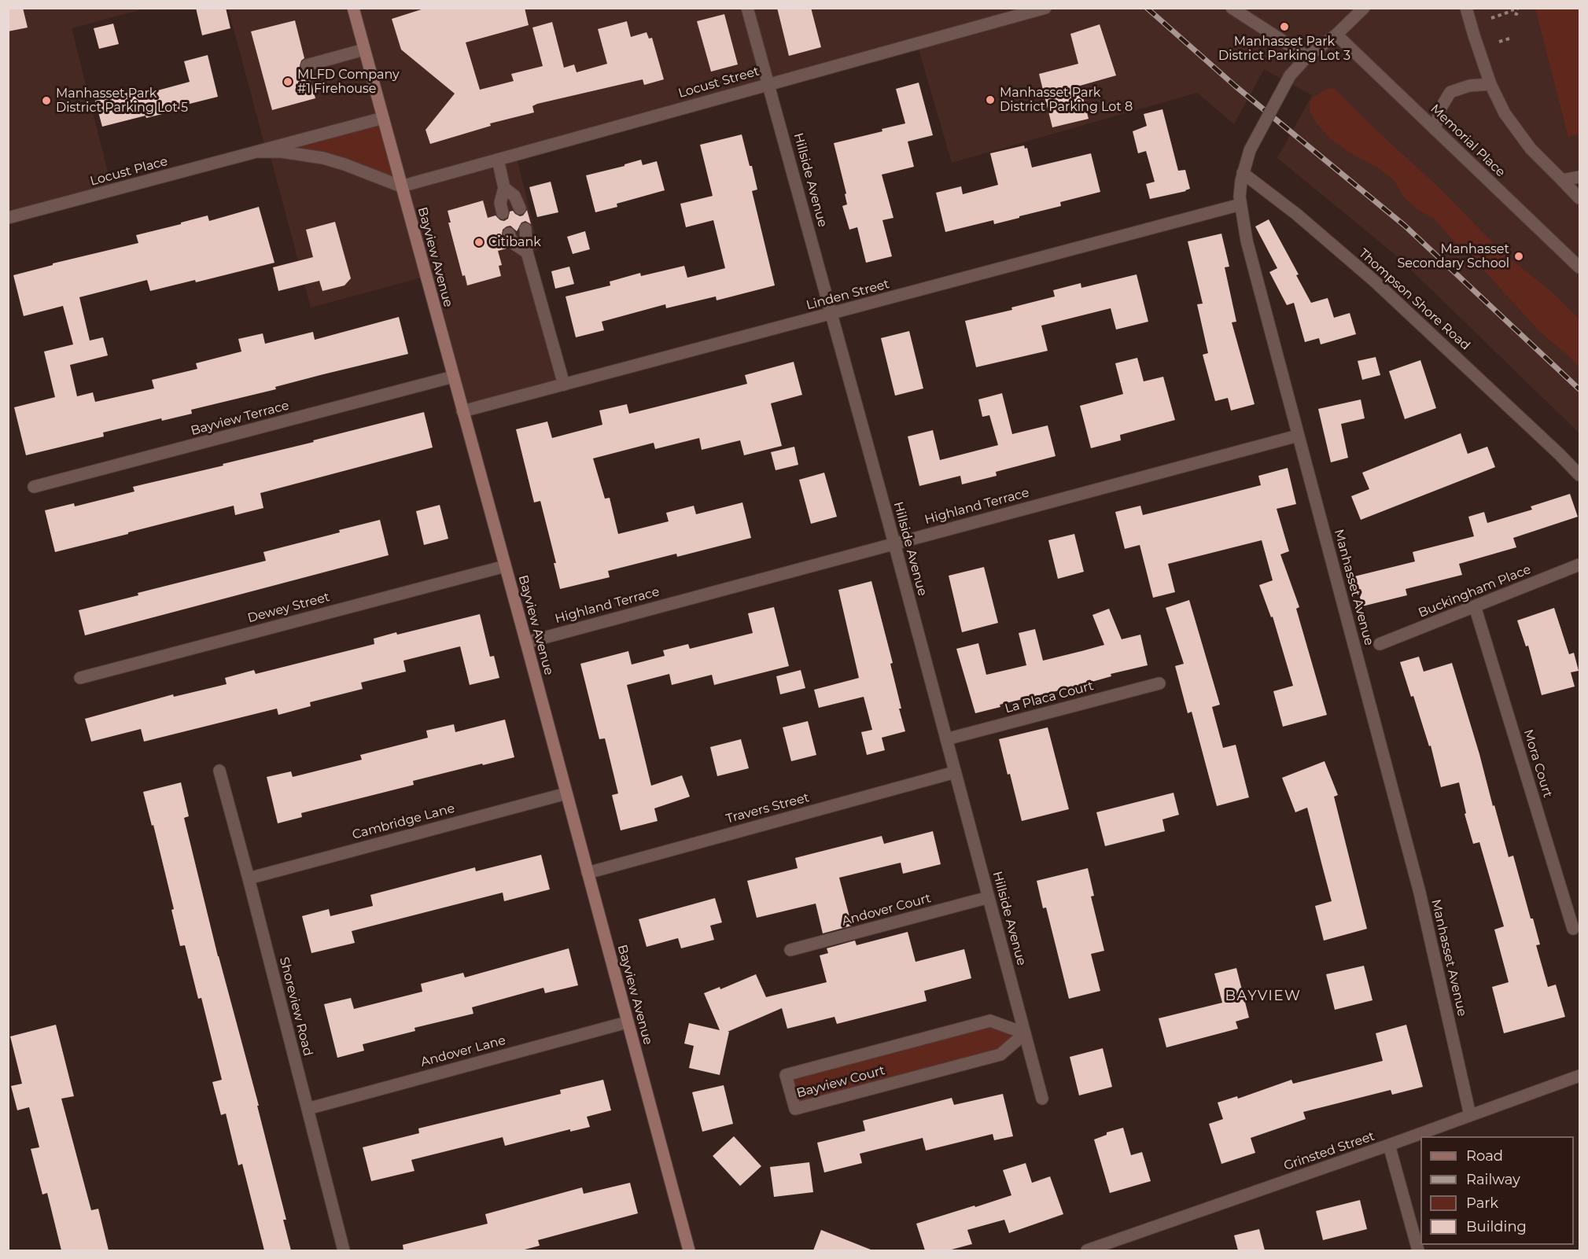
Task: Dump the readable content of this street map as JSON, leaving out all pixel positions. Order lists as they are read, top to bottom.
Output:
{
  "streets": {
    "street": [
      "Locust Street",
      "Memorial Place",
      "Locust Place",
      "Hillside Avenue",
      "Bayview Avenue",
      "Linden Street",
      "Thompson Shore Road",
      "Bayview Terrace",
      "Highland Terrace",
      "Manhasset Avenue",
      "Buckingham Place",
      "Dewey Street",
      "La Placa Court",
      "Mora Court",
      "Travers Street",
      "Cambridge Lane",
      "Andover Court",
      "Shoreview Road",
      "Andover Lane",
      "Bayview Court",
      "Grinsted Street"
    ]
  },
  "crossings": [
    ["Locust Street", "Locust Place"],
    ["Locust Street", "Hillside Avenue"],
    ["Locust Street", "Bayview Avenue"],
    ["Memorial Place", "Manhasset Avenue"],
    ["Locust Place", "Bayview Avenue"],
    ["Hillside Avenue", "Linden Street"],
    ["Hillside Avenue", "Highland Terrace"],
    ["Hillside Avenue", "La Placa Court"],
    ["Hillside Avenue", "Travers Street"],
    ["Hillside Avenue", "Andover Court"],
    ["Hillside Avenue", "Bayview Court"],
    ["Bayview Avenue", "Linden Street"],
    ["Bayview Avenue", "Bayview Terrace"],
    ["Bayview Avenue", "Highland Terrace"],
    ["Bayview Avenue", "Dewey Street"],
    ["Bayview Avenue", "Travers Street"],
    ["Bayview Avenue", "Cambridge Lane"],
    ["Bayview Avenue", "Andover Lane"],
    ["Linden Street", "Manhasset Avenue"],
    ["Thompson Shore Road", "Manhasset Avenue"],
    ["Highland Terrace", "Manhasset Avenue"],
    ["Manhasset Avenue", "Grinsted Street"],
    ["Buckingham Place", "Mora Court"],
    ["Cambridge Lane", "Shoreview Road"],
    ["Shoreview Road", "Andover Lane"]
  ],
  "districts": ["BAYVIEW"],
  "places": [
    "Manhasset Park District Parking Lot 3",
    "MLFD Company #1 Firehouse",
    "Manhasset Park District Parking Lot 8",
    "Manhasset Park District Parking Lot 5",
    "Citibank",
    "Manhasset Secondary School"
  ],
  "legend": [
    "Road",
    "Railway",
    "Park",
    "Building"
  ]
}
